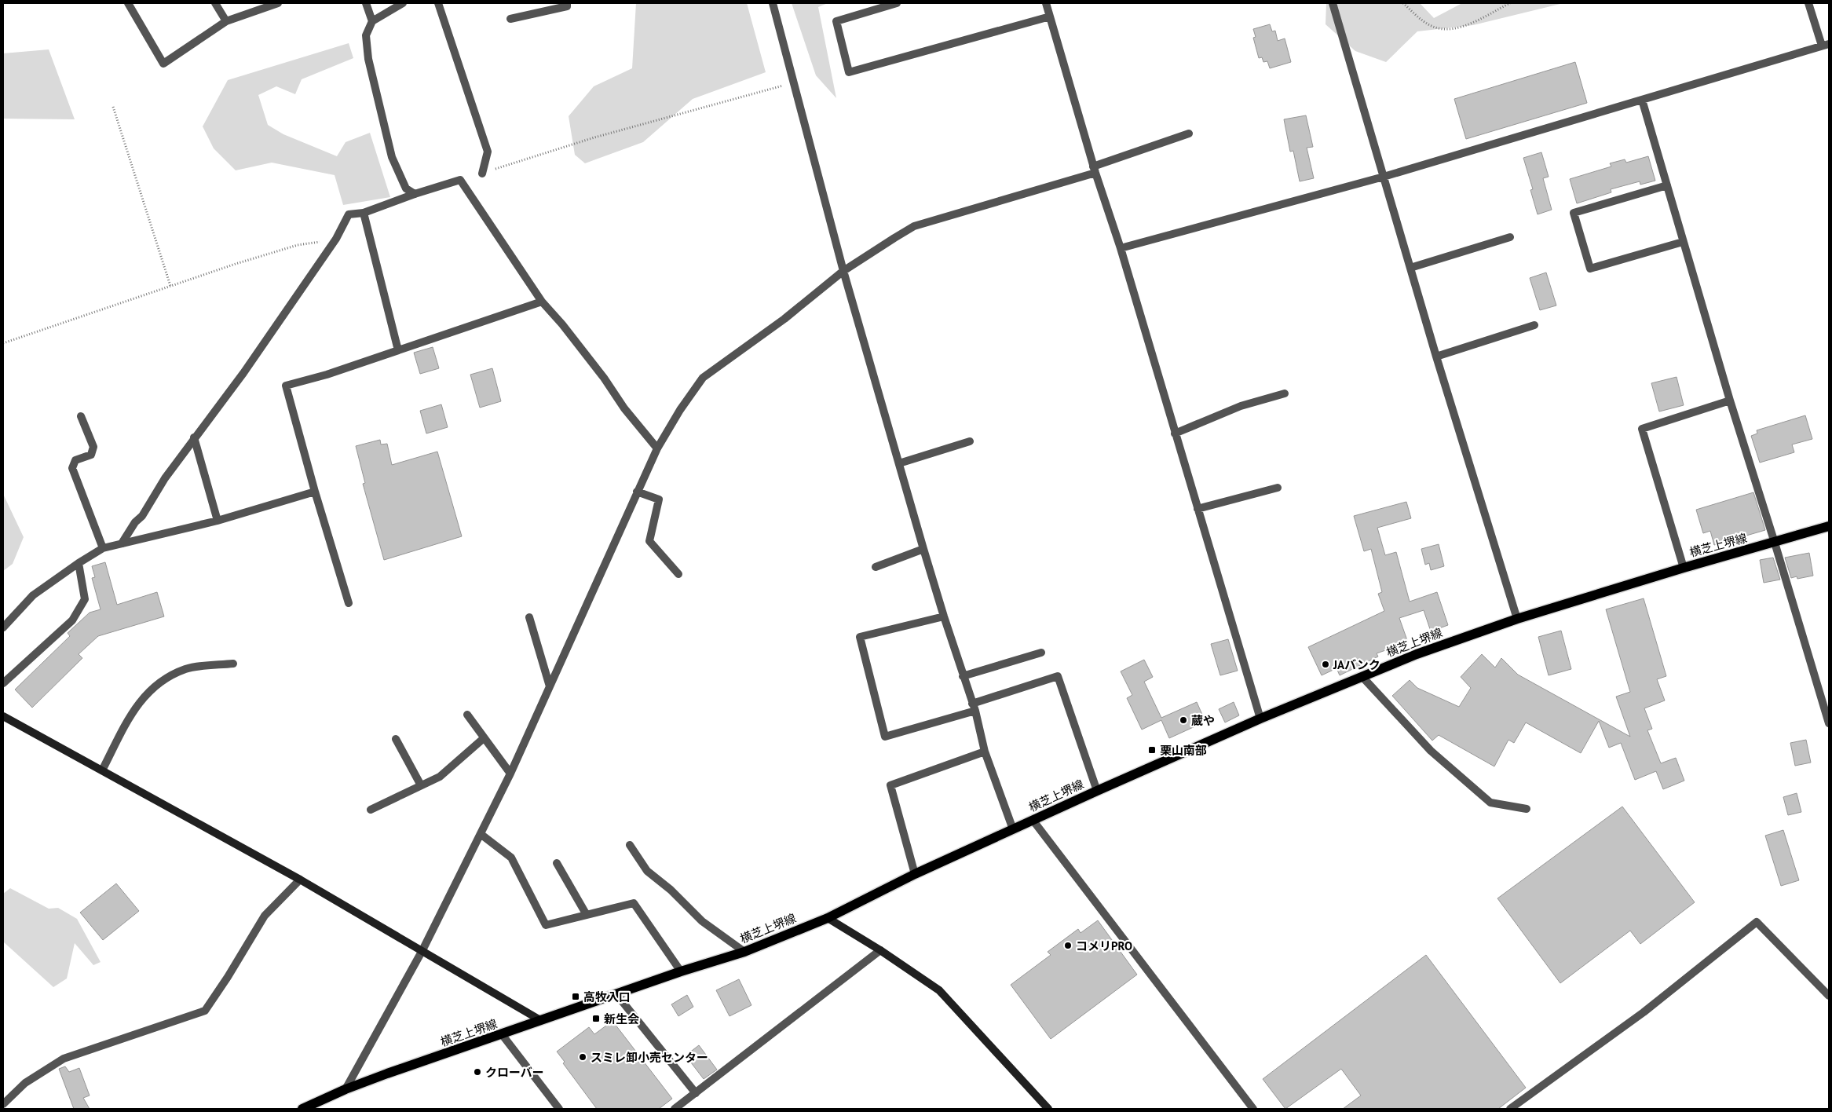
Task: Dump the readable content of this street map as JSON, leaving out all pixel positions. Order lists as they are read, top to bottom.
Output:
{
  "streets": {
    "main road": ["横芝上堺線"]
  },
  "places": {
    "other": [
      "JAバンク",
      "蔵や",
      "コメリPRO",
      "スミレ卸小売センター",
      "クローバー"
    ],
    "transit": ["栗山南部", "高牧入口", "新生会"]
  }
}
